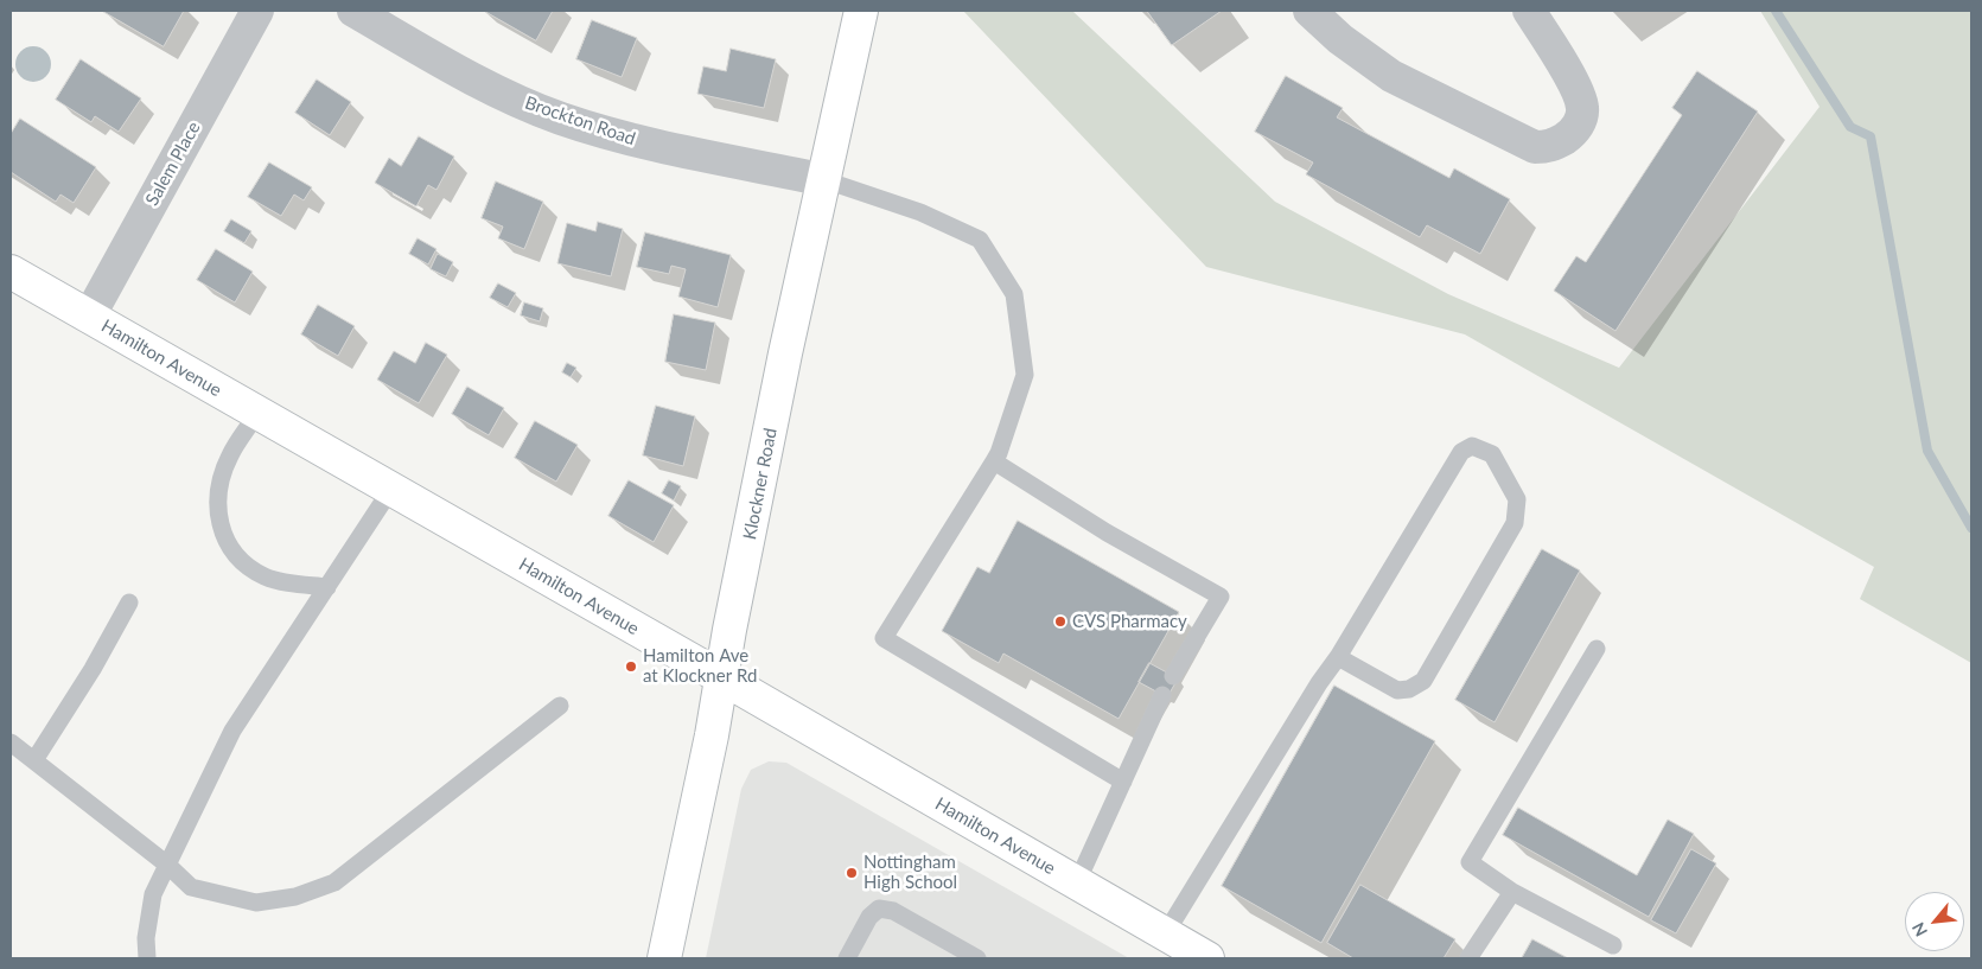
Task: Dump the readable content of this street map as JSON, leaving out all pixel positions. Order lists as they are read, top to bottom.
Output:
{
  "streets": {
    "main road": ["Hamilton Avenue", "Klockner Road"],
    "street": ["Brockton Road", "Salem Place"]
  },
  "crossings": [
    ["Brockton Road", "Klockner Road"],
    ["Salem Place", "Hamilton Avenue"],
    ["Hamilton Avenue", "Klockner Road"]
  ],
  "places": ["CVS Pharmacy", "Hamilton Ave at Klockner Rd", "Nottingham High School"],
  "north": "bottom left"
}
